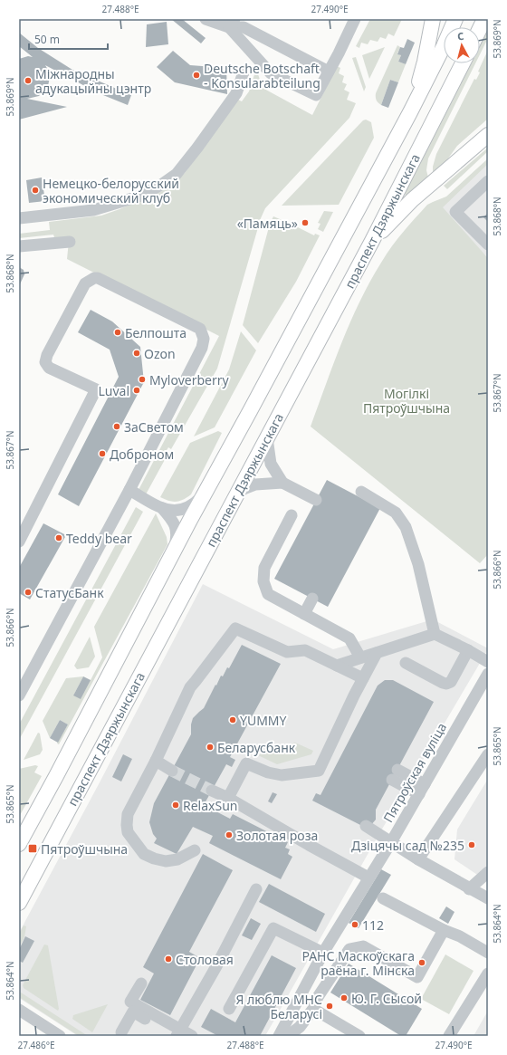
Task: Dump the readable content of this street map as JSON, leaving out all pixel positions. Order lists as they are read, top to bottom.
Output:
{
  "streets": {
    "main road": ["праспект Дзяржынскага"],
    "street": ["Пятроўская вуліца"]
  },
  "parks": ["Могілкі Пятроўшчына"],
  "places": {
    "other": [
      "Deutsche Botschaft - Konsularabteilung",
      "Міжнародны адукацыйны цэнтр",
      "Немецко-белорусский экономический клуб",
      "«Памяць»",
      "Белпошта",
      "Ozon",
      "Myloverberry",
      "Luval",
      "ЗаСветом",
      "Доброном",
      "Teddy bear",
      "СтатусБанк",
      "YUMMY",
      "Беларусбанк",
      "RelaxSun",
      "Золотая роза",
      "Дзіцячы сад №235",
      "112",
      "Столовая",
      "РАНС Маскоўскага раёна г. Мінска",
      "Ю. Г. Сысой",
      "Я люблю МНС Беларусі"
    ],
    "transit": ["Пятроўшчына"]
  },
  "scale_bar": "50 m",
  "north": "top",
  "coordinates": [
    "27.488°E",
    "27.490°E",
    "53.869°N",
    "53.868°N",
    "53.867°N",
    "53.866°N",
    "53.865°N",
    "53.864°N",
    "27.486°E"
  ]
}
